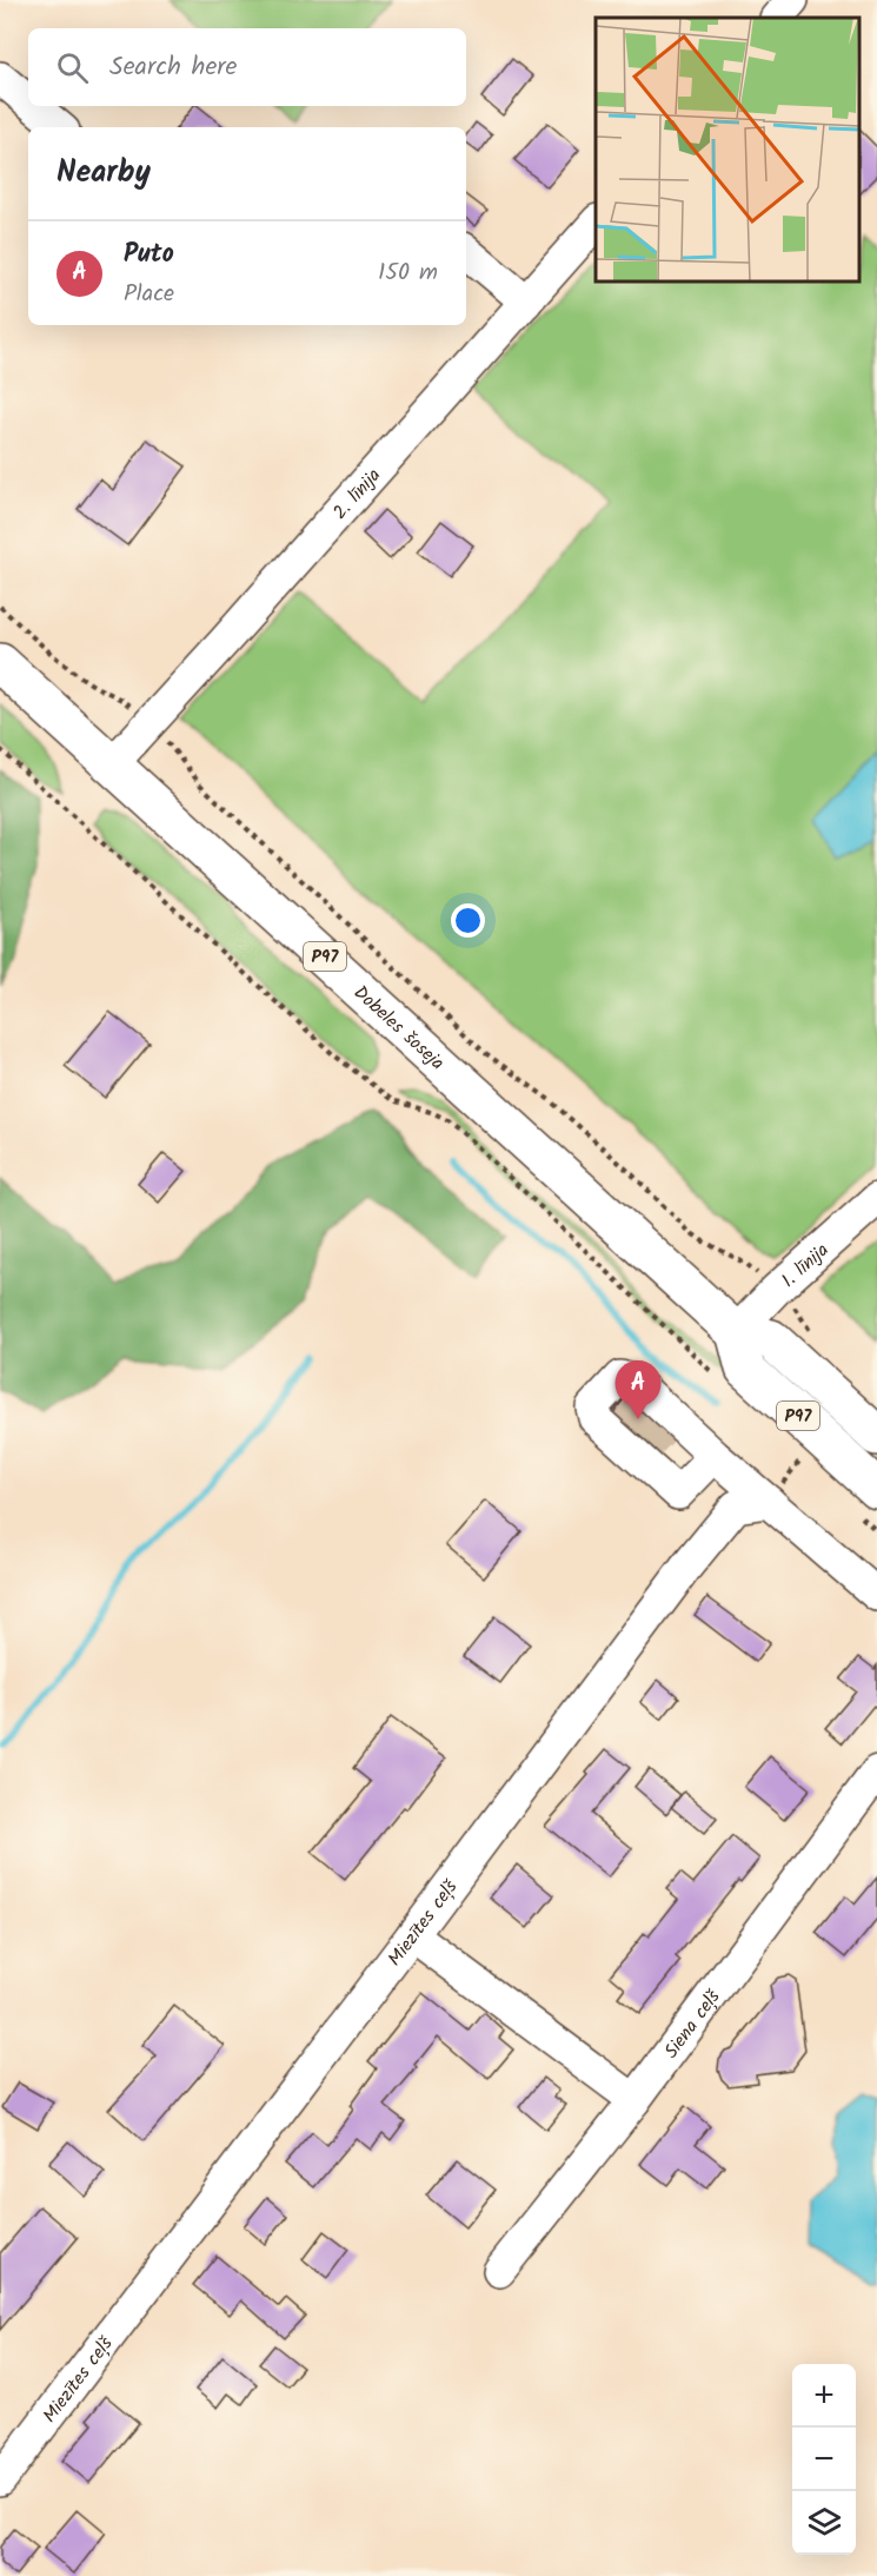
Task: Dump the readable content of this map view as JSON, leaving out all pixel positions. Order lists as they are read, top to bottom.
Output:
{
  "streets": {
    "main road": ["P97", "Dobeles šoseja"],
    "street": [
      "2. līnija",
      "1. līnija",
      "Miezītes ceļš",
      "Siena ceļš"
    ]
  },
  "crossings": [
    ["2. līnija", "Dobeles šoseja"],
    ["P97", "Dobeles šoseja"],
    ["P97", "1. līnija"],
    ["Dobeles šoseja", "1. līnija"]
  ],
  "page": {
    "search": "Search here",
    "heading": "Nearby",
    "list": [
      {
        "mark": "A",
        "name": "Puto",
        "note": "Place",
        "value": "150 m"
      }
    ],
    "pins": "A",
    "map_buttons": ["+", "−"]
  }
}
